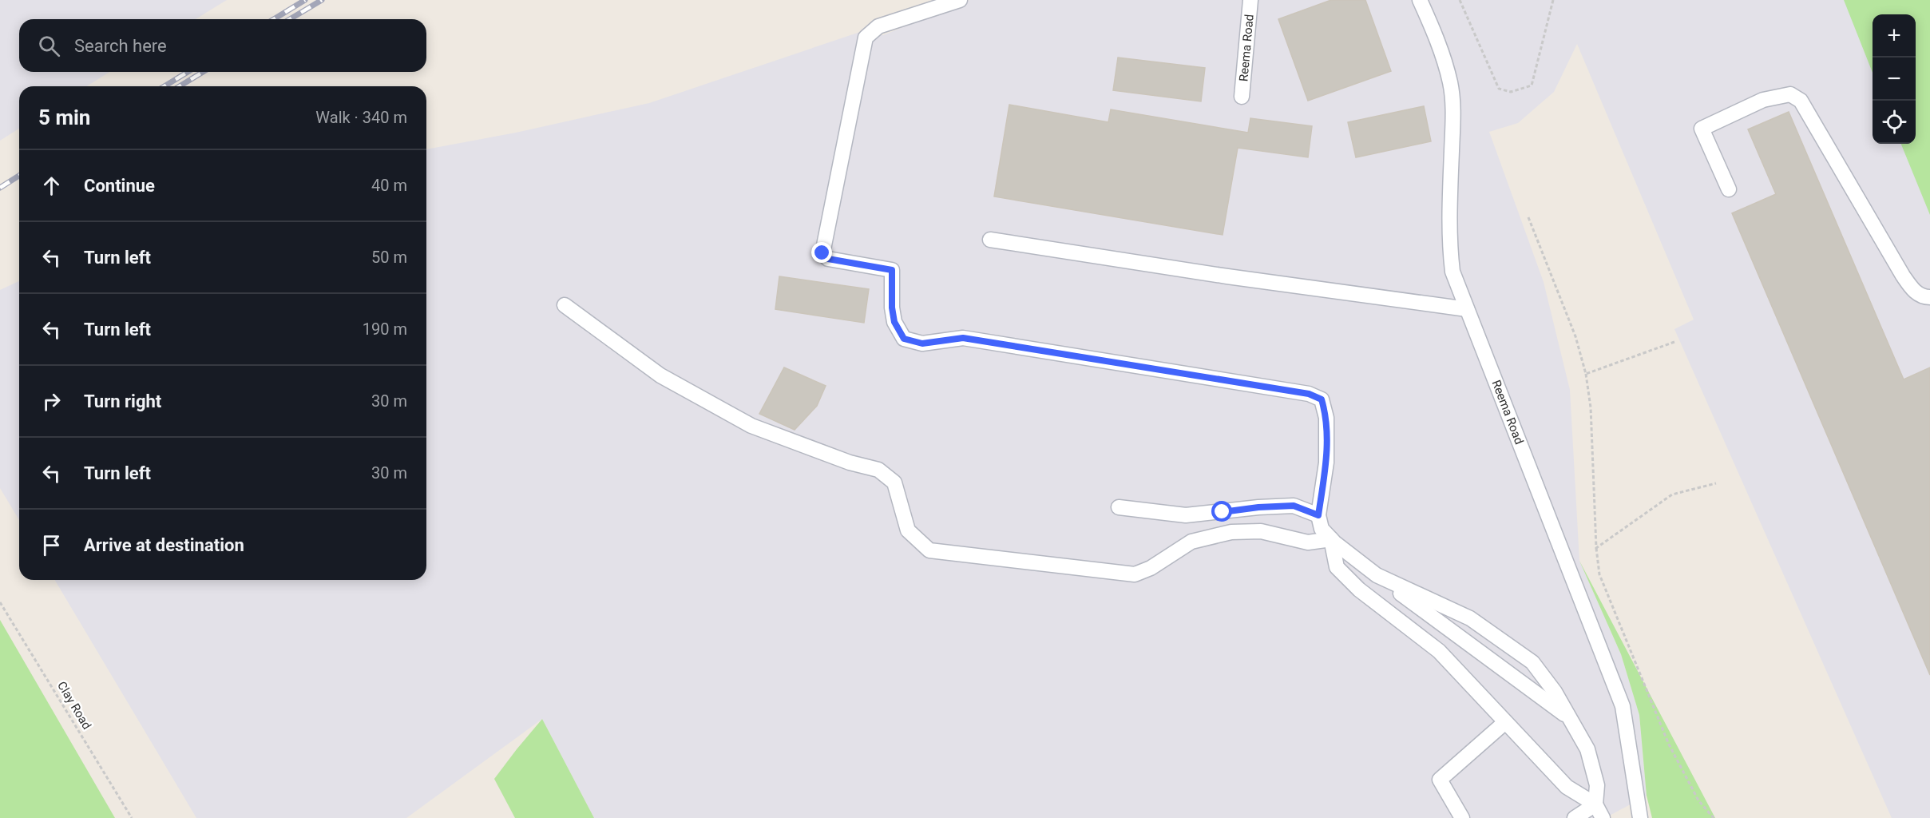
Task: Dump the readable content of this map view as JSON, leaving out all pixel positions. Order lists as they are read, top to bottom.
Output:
{
  "streets": {
    "street": ["Reema Road"],
    "path": ["Clay Road"]
  },
  "page": {
    "map_buttons": ["+", "−"],
    "search": "Search here",
    "heading": ["5 min", "Walk · 340 m"],
    "list": [
      ["Continue", "40 m"],
      ["Turn left", "50 m"],
      ["Turn left", "190 m"],
      ["Turn right", "30 m"],
      ["Turn left", "30 m"],
      "Arrive at destination"
    ]
  }
}
